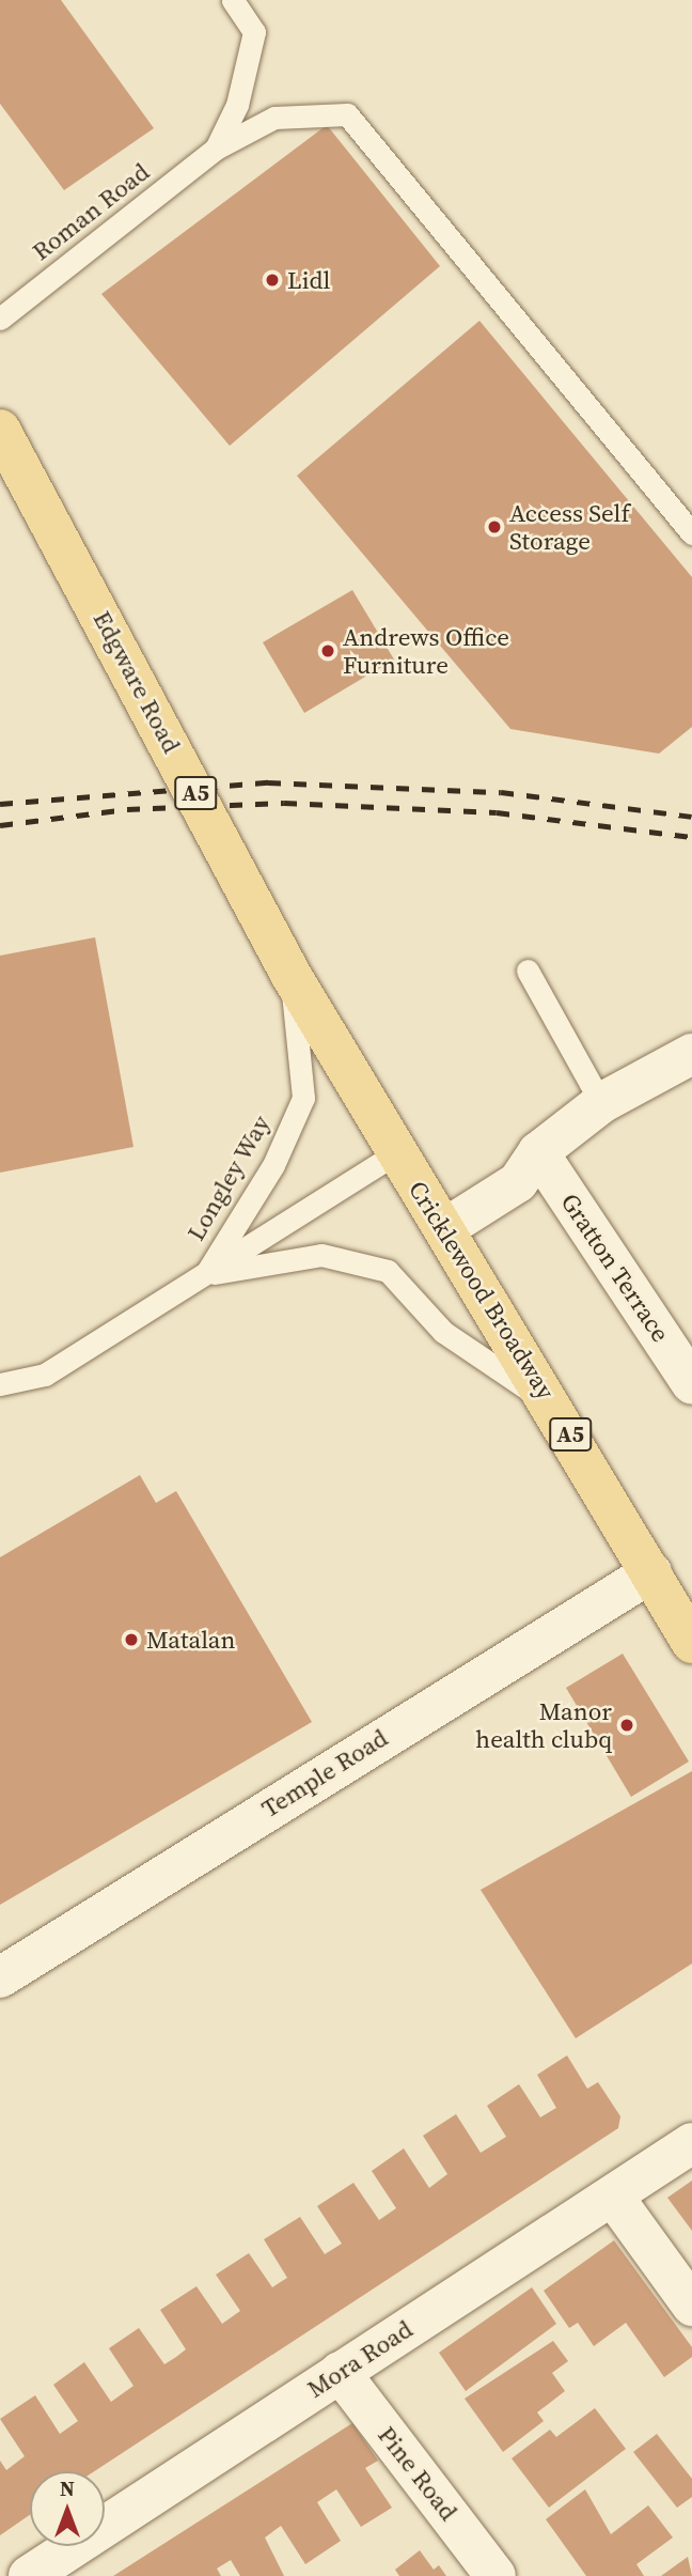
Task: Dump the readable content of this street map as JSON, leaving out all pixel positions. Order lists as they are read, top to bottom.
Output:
{
  "streets": {
    "main road": ["Edgware Road", "A5", "Cricklewood Broadway"],
    "street": [
      "Gratton Terrace",
      "Temple Road",
      "Mora Road",
      "Pine Road"
    ],
    "lane": ["Roman Road", "Longley Way"]
  },
  "crossings": [
    ["Edgware Road", "Longley Way"],
    ["Edgware Road", "Cricklewood Broadway"],
    ["Longley Way", "Cricklewood Broadway"],
    ["Cricklewood Broadway", "Temple Road"],
    ["Mora Road", "Pine Road"]
  ],
  "places": [
    "Lidl",
    "Access Self Storage",
    "Andrews Office Furniture",
    "Matalan",
    "Manor health clubq"
  ],
  "north": "top"
}
